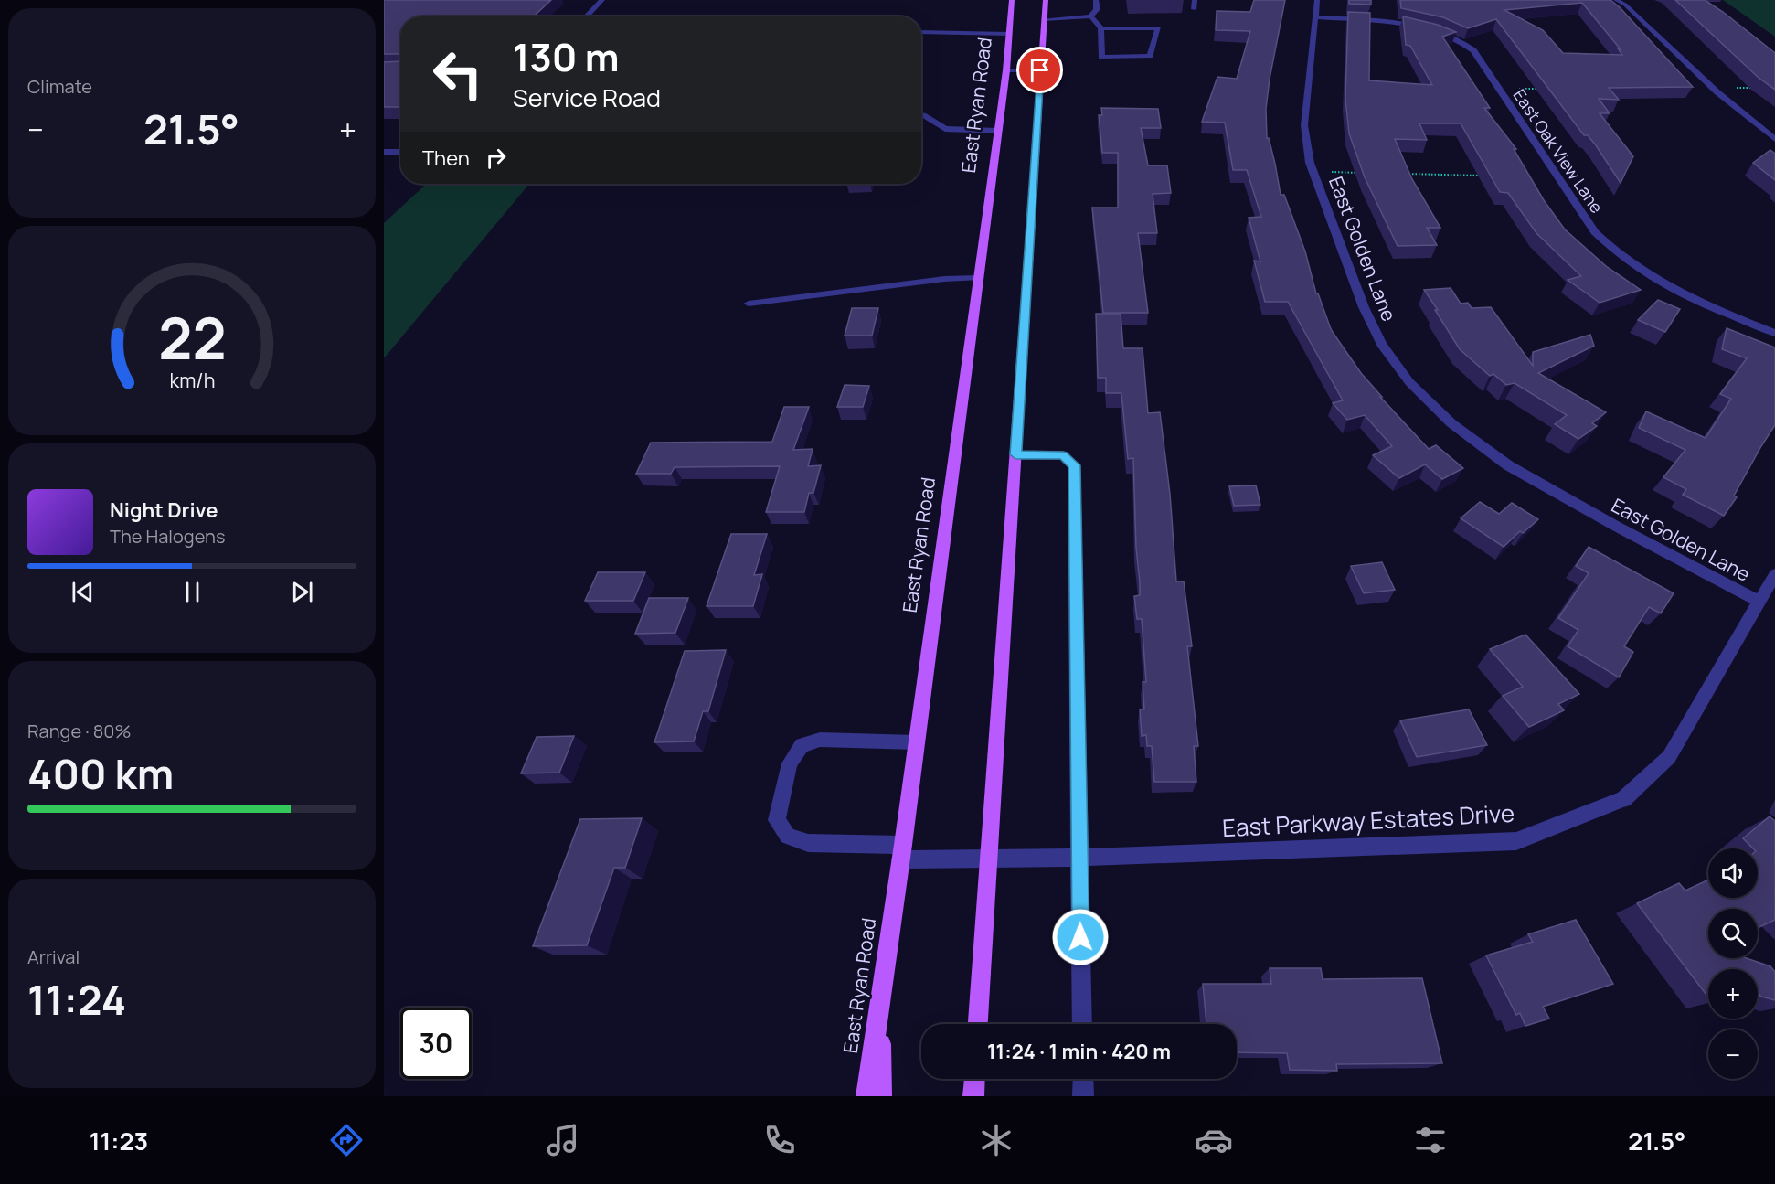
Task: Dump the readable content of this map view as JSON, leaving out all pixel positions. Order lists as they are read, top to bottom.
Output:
{
  "streets": {
    "main road": ["East Ryan Road"],
    "street": ["East Oak View Lane", "East Golden Lane", "East Parkway Estates Drive"]
  },
  "crossings": [
    ["East Ryan Road", "East Parkway Estates Drive"],
    ["East Oak View Lane", "East Golden Lane"],
    ["East Golden Lane", "East Parkway Estates Drive"]
  ],
  "page": {
    "tile": [
      "Climate",
      ["Range · 80%", "400 km"],
      ["Arrival", "11:24"]
    ],
    "turn": ["130 m", "Service Road"],
    "heat": ["−", "21.5°", "+"],
    "then": "Then",
    "song": ["Night Drive", "The Halogens"],
    "map_buttons": ["+", "−"],
    "limit": "30",
    "trip": "11:24 · 1 min · 420 m",
    "tabs": ["11:23", "21.5°"],
    "gauge": ["22", "km/h"]
  }
}
